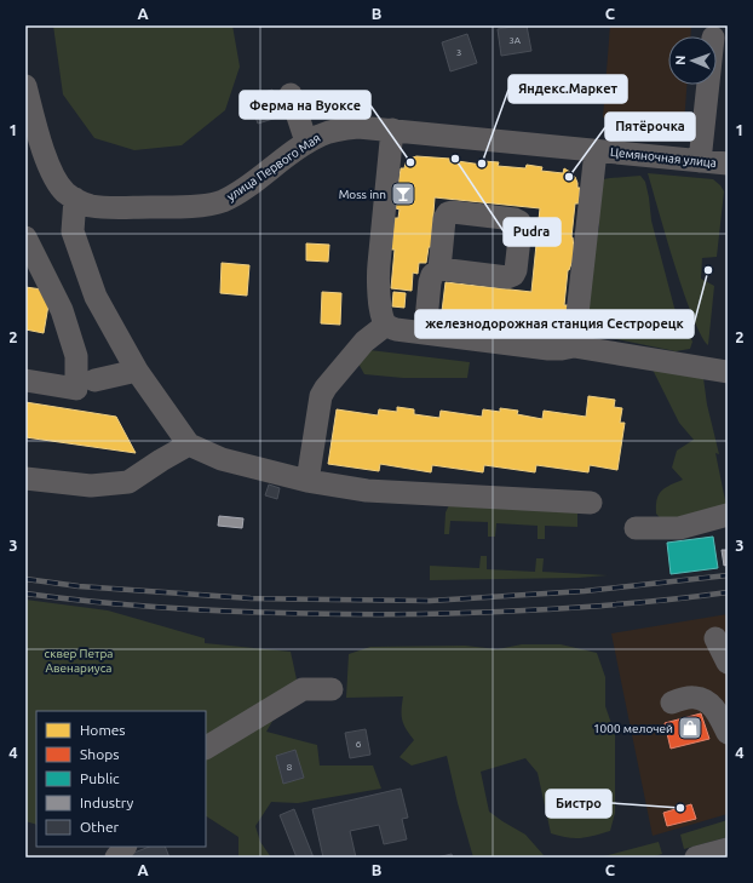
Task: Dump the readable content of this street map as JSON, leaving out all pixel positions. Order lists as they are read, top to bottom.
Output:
{
  "streets": {
    "street": ["Цемяночная улица", "улица Первого Мая"]
  },
  "crossings": [
    ["Цемяночная улица", "улица Первого Мая"]
  ],
  "parks": ["сквер Петра Авенариуса"],
  "places": {
    "other": [
      "Pudra",
      "Ферма на Вуоксе",
      "Яндекс.Маркет",
      "Пятёрочка",
      "железнодорожная станция Сестрорецк",
      "Бистро"
    ],
    "bar": ["Moss inn"],
    "shop": ["1000 мелочей"]
  },
  "house_numbers": [
    "3А",
    "3",
    "6",
    "8"
  ],
  "legend": [
    "Homes",
    "Shops",
    "Public",
    "Industry",
    "Other"
  ],
  "north": "left",
  "grid": {
    "columns": ["A", "B", "C"],
    "rows": [
      "1",
      "2",
      "3",
      "4"
    ]
  }
}
